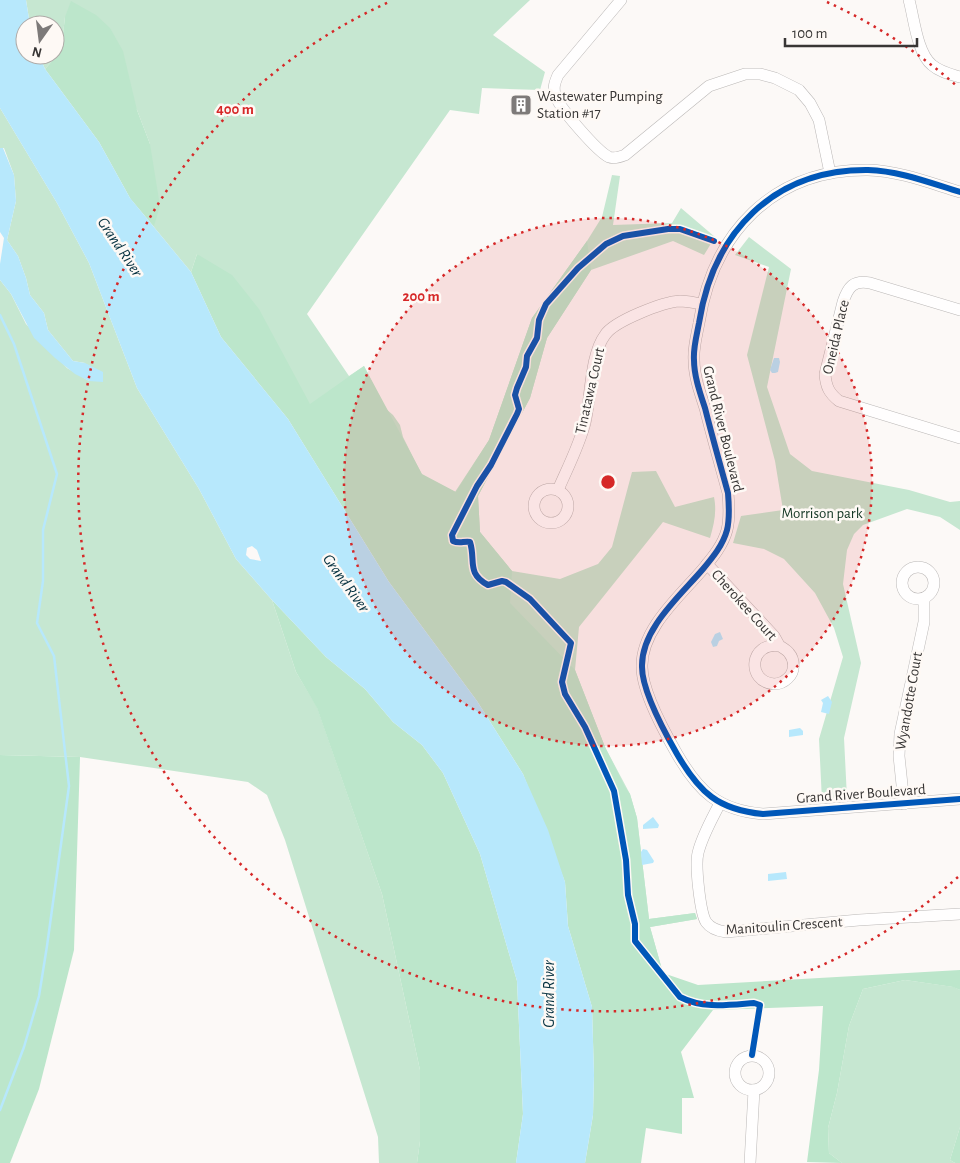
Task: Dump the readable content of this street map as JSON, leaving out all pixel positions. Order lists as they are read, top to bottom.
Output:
{
  "streets": {
    "street": [
      "Oneida Place",
      "Tinatawa Court",
      "Grand River Boulevard",
      "Cherokee Court",
      "Wyandotte Court",
      "Manitoulin Crescent"
    ]
  },
  "crossings": [
    ["Tinatawa Court", "Grand River Boulevard"],
    ["Grand River Boulevard", "Cherokee Court"],
    ["Grand River Boulevard", "Wyandotte Court"],
    ["Grand River Boulevard", "Manitoulin Crescent"]
  ],
  "water": ["Grand River"],
  "parks": ["Morrison park"],
  "places": {
    "building": ["Wastewater Pumping Station #17"]
  },
  "scale_bar": "100 m",
  "north": "bottom",
  "rings": ["400 m", "200 m"]
}
